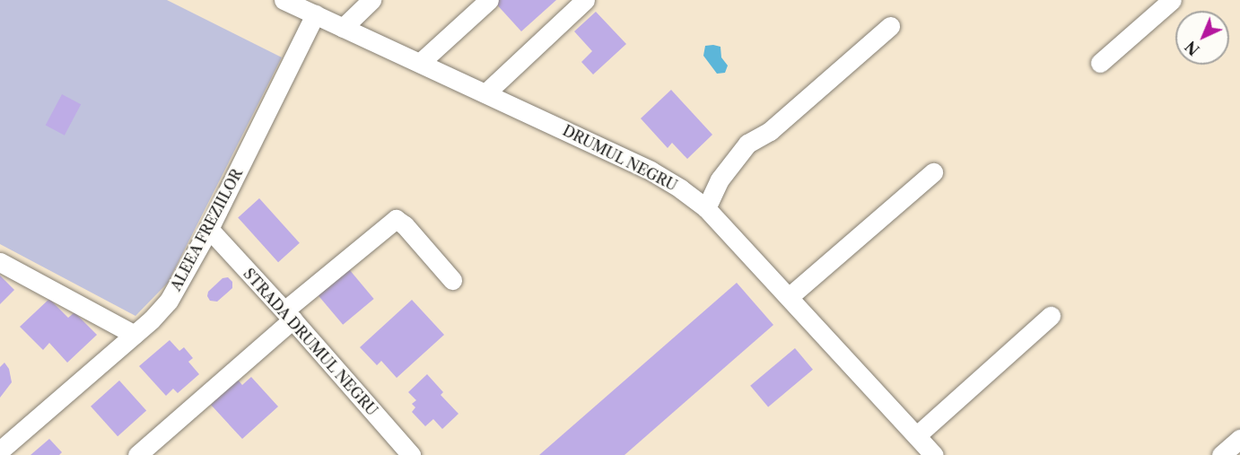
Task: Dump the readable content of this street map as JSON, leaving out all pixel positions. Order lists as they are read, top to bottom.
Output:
{
  "streets": {
    "street": ["DRUMUL NEGRU", "ALEEA FREZIILOR", "STRADA DRUMUL NEGRU"]
  },
  "crossings": [
    ["DRUMUL NEGRU", "ALEEA FREZIILOR"],
    ["ALEEA FREZIILOR", "STRADA DRUMUL NEGRU"]
  ],
  "north": "bottom left"
}
